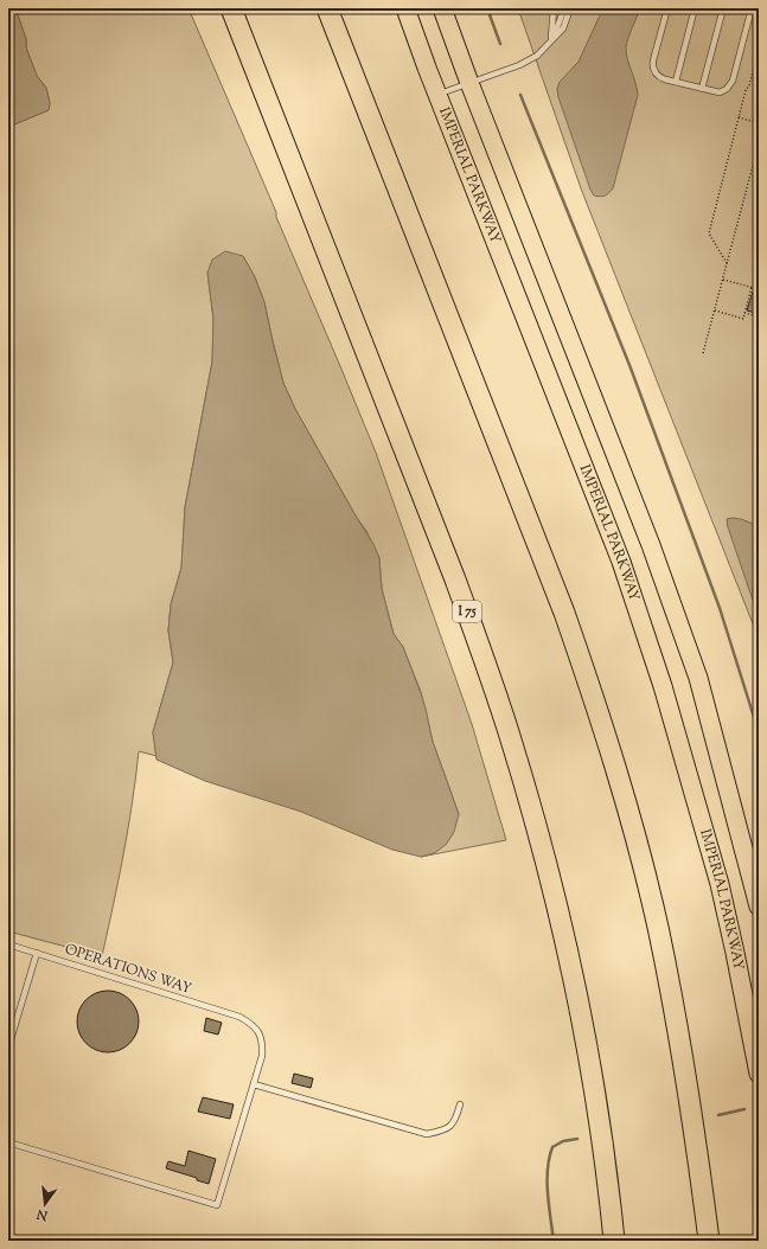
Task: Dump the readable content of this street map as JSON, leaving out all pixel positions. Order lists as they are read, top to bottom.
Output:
{
  "streets": {
    "highway": ["I 75"],
    "main road": ["IMPERIAL PARKWAY"],
    "lane": ["OPERATIONS WAY"]
  },
  "north": "bottom"
}
